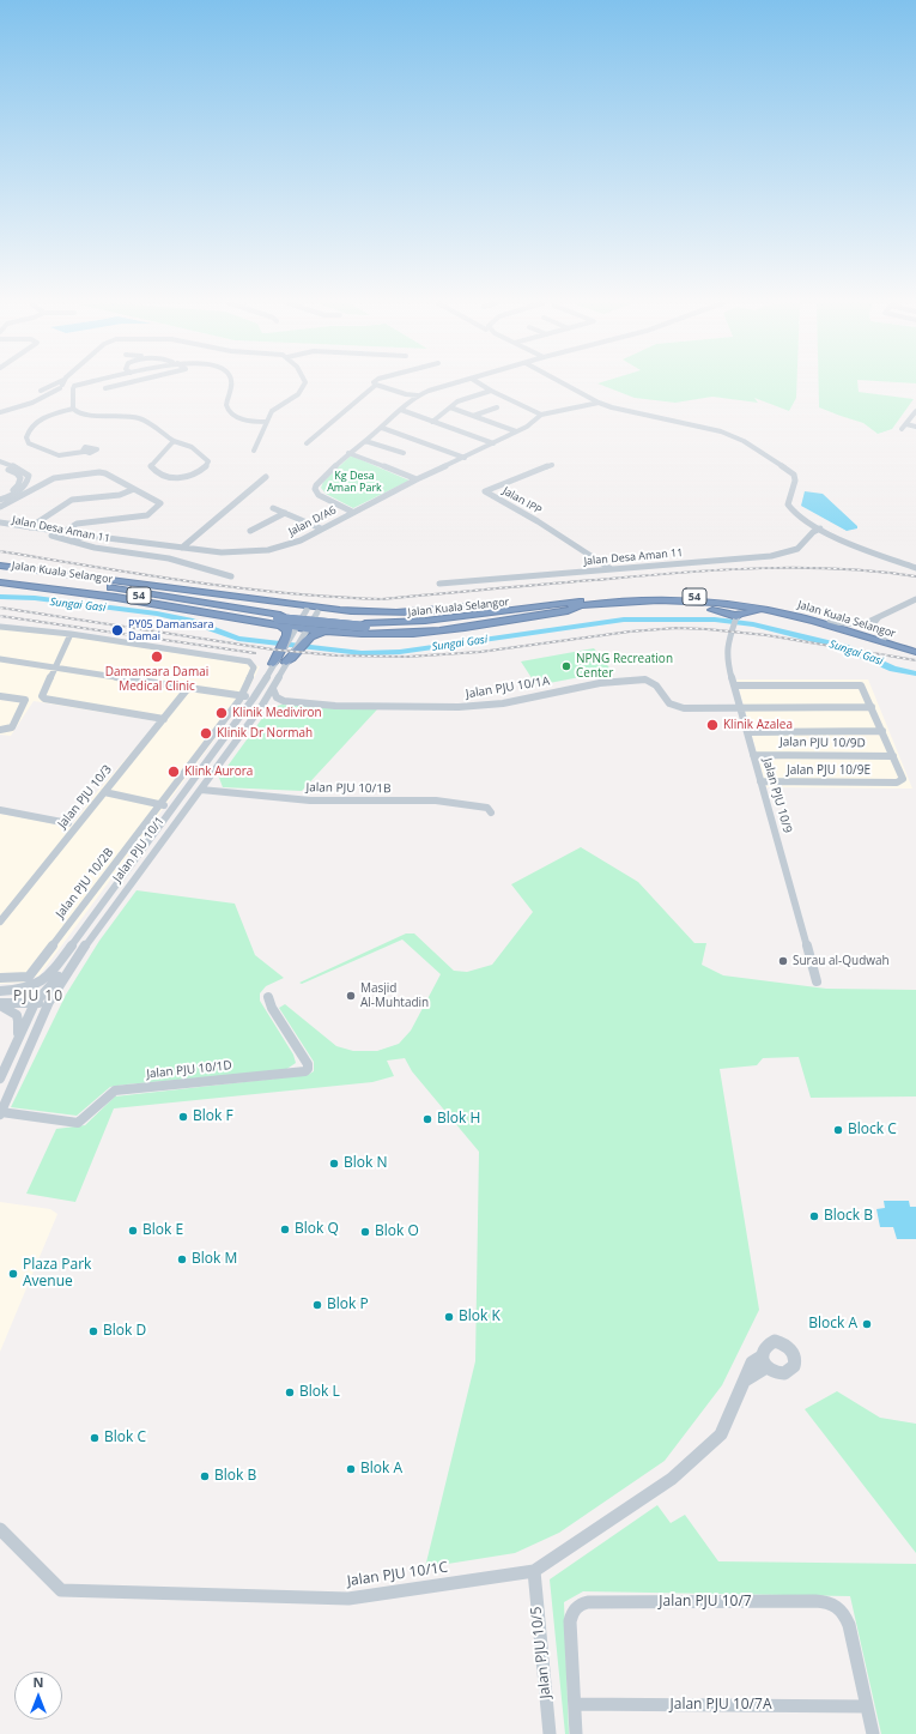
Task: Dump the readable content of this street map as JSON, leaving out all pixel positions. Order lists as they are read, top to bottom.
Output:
{
  "streets": {
    "highway": ["Jalan Kuala Selangor", "54"],
    "street": [
      "Jalan IPP",
      "Jalan D/A6",
      "Jalan Desa Aman 11",
      "Jalan PJU 10/1A",
      "Jalan PJU 10/9D",
      "Jalan PJU 10/9E",
      "Jalan PJU 10/1B",
      "Jalan PJU 10/9",
      "Jalan PJU 10/3",
      "Jalan PJU 10/1",
      "Jalan PJU 10/2B",
      "Jalan PJU 10/1D",
      "Jalan PJU 10/1C",
      "Jalan PJU 10/7",
      "Jalan PJU 10/5",
      "Jalan PJU 10/7A"
    ]
  },
  "crossings": [
    ["Jalan IPP", "Jalan Desa Aman 11"],
    ["Jalan D/A6", "Jalan Desa Aman 11"],
    ["Jalan PJU 10/1A", "Jalan PJU 10/9"],
    ["Jalan PJU 10/1A", "Jalan PJU 10/1"],
    ["Jalan PJU 10/9D", "Jalan PJU 10/9E"],
    ["Jalan PJU 10/9D", "Jalan PJU 10/9"],
    ["Jalan PJU 10/9E", "Jalan PJU 10/9"],
    ["Jalan PJU 10/1B", "Jalan PJU 10/1"],
    ["Jalan PJU 10/1", "Jalan PJU 10/1D"],
    ["Jalan PJU 10/1C", "Jalan PJU 10/5"],
    ["Jalan PJU 10/7", "Jalan PJU 10/7A"]
  ],
  "districts": ["PJU 10"],
  "water": ["Sungai Gasi"],
  "parks": ["Kg Desa Aman Park"],
  "places": [
    "PY05 Damansara Damai",
    "Damansara Damai Medical Clinic",
    "NPNG Recreation Center",
    "Klinik Mediviron",
    "Klinik Azalea",
    "Klinik Dr Normah",
    "Klink Aurora",
    "Surau al-Qudwah",
    "Masjid Al-Muhtadin",
    "Blok F",
    "Blok H",
    "Block C",
    "Blok N",
    "Block B",
    "Blok Q",
    "Blok E",
    "Blok O",
    "Blok M",
    "Plaza Park Avenue",
    "Blok P",
    "Blok K",
    "Block A",
    "Blok D",
    "Blok L",
    "Blok C",
    "Blok A",
    "Blok B"
  ],
  "north": "top"
}
